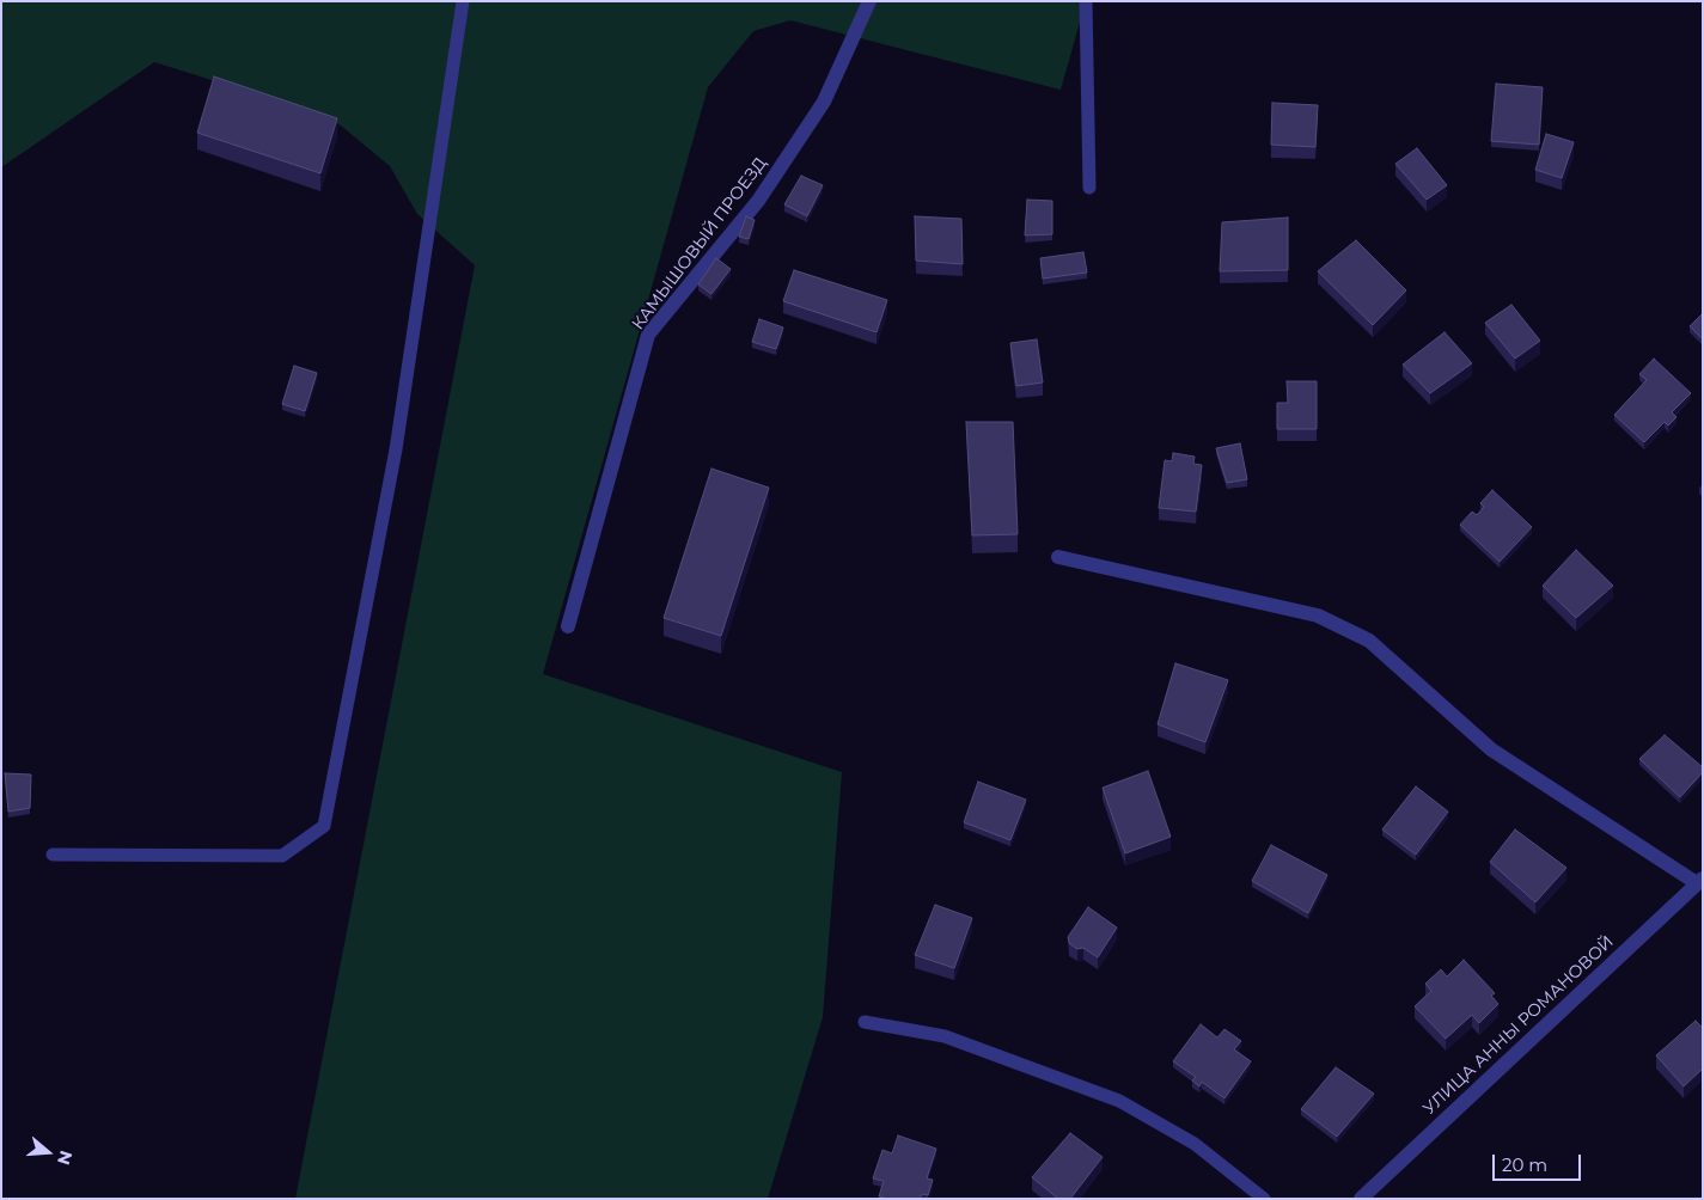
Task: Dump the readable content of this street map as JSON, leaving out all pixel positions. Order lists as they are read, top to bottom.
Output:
{
  "streets": {
    "street": ["КАМЫШОВЫЙ ПРОЕЗД", "УЛИЦА АННЫ РОМАНОВОЙ"]
  },
  "scale_bar": "20 m",
  "north": "right"
}
